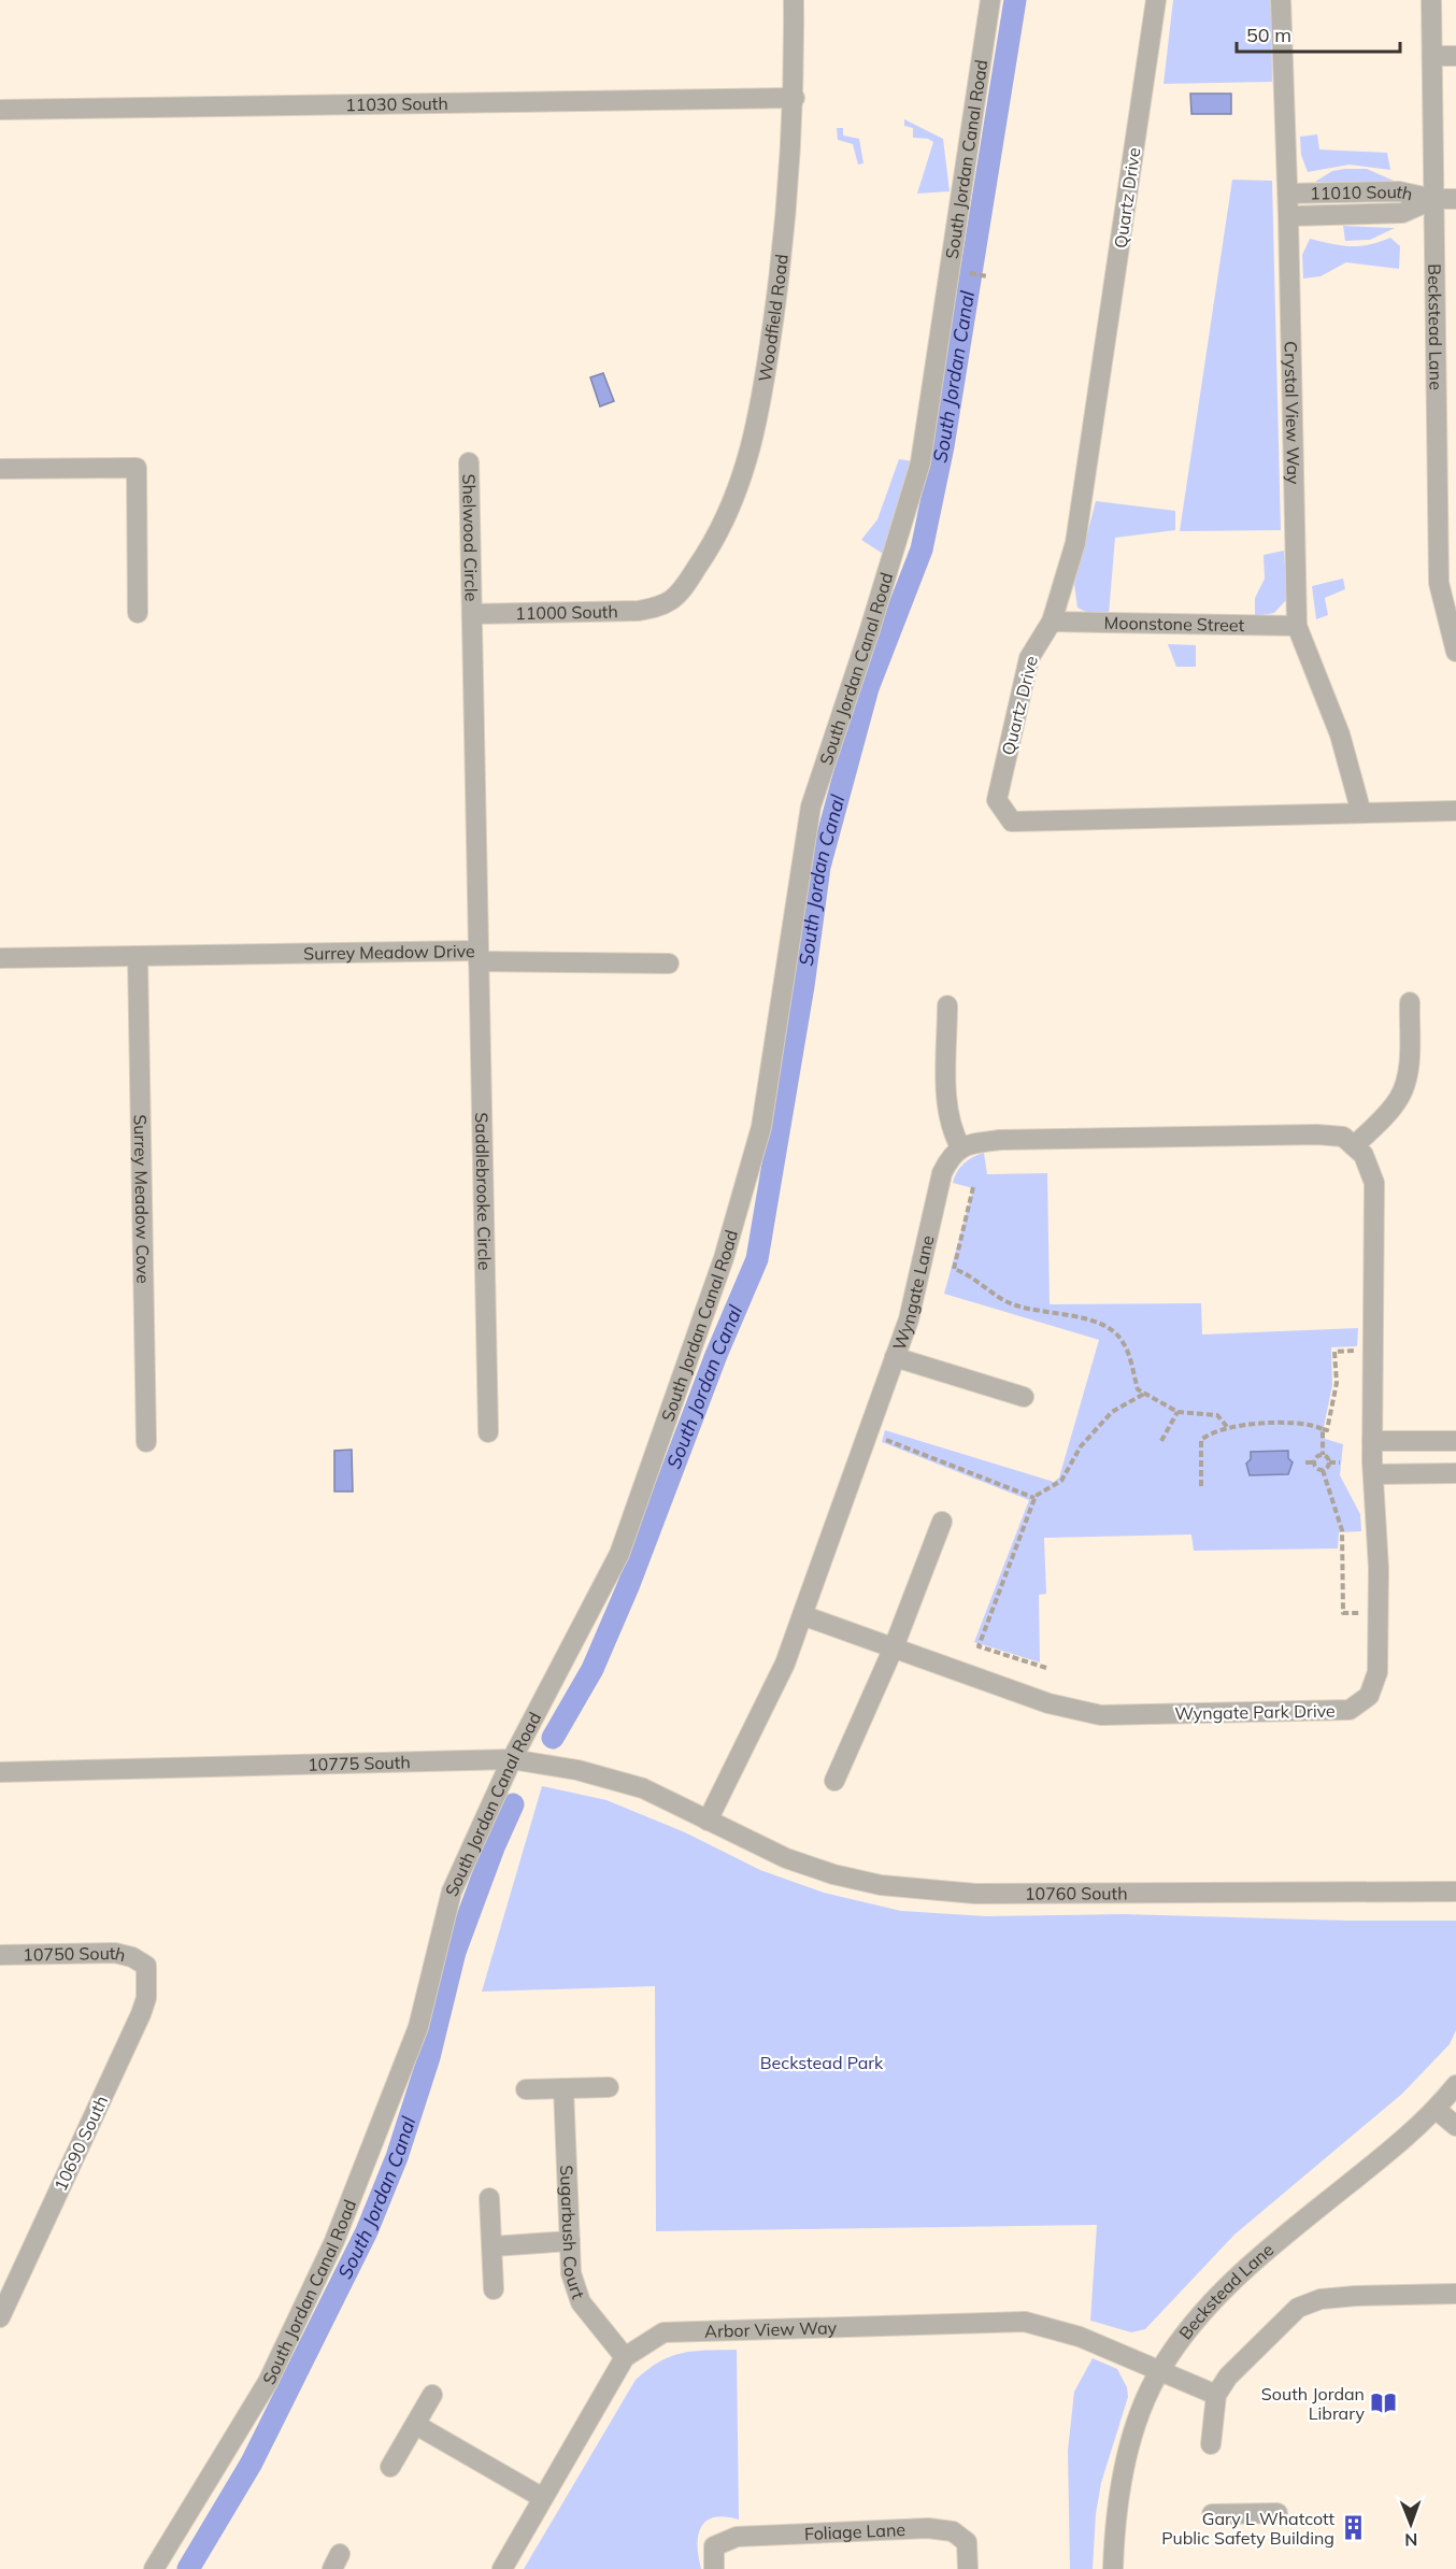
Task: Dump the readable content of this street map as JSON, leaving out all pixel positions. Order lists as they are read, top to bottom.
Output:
{
  "streets": {
    "street": [
      "11030 South",
      "South Jordan Canal Road",
      "11010 South",
      "Quartz Drive",
      "Woodfield Road",
      "Beckstead Lane",
      "Crystal View Way",
      "Shelwood Circle",
      "11000 South",
      "Moonstone Street",
      "Surrey Meadow Drive",
      "Saddlebrooke Circle",
      "Surrey Meadow Cove",
      "Wyngate Lane",
      "Wyngate Park Drive",
      "10775 South",
      "10760 South",
      "10750 South",
      "10690 South",
      "Sugarbush Court",
      "Arbor View Way",
      "Foliage Lane"
    ]
  },
  "crossings": [
    ["11030 South", "Woodfield Road"],
    ["South Jordan Canal Road", "10775 South"],
    ["11010 South", "Beckstead Lane"],
    ["11010 South", "Crystal View Way"],
    ["Quartz Drive", "Crystal View Way"],
    ["Quartz Drive", "Moonstone Street"],
    ["Woodfield Road", "11000 South"],
    ["Beckstead Lane", "Arbor View Way"],
    ["Crystal View Way", "Moonstone Street"],
    ["Shelwood Circle", "11000 South"],
    ["Shelwood Circle", "Surrey Meadow Drive"],
    ["11000 South", "Surrey Meadow Drive"],
    ["Surrey Meadow Drive", "Saddlebrooke Circle"],
    ["Surrey Meadow Drive", "Surrey Meadow Cove"],
    ["Wyngate Lane", "Wyngate Park Drive"],
    ["Wyngate Lane", "10775 South"],
    ["Wyngate Lane", "10760 South"],
    ["10775 South", "10760 South"],
    ["10750 South", "10690 South"],
    ["Sugarbush Court", "Arbor View Way"]
  ],
  "water": ["South Jordan Canal"],
  "parks": ["Beckstead Park"],
  "places": {
    "library": ["South Jordan Library"],
    "building": ["Gary L Whatcott Public Safety Building"]
  },
  "scale_bar": "50 m",
  "north": "bottom"
}
